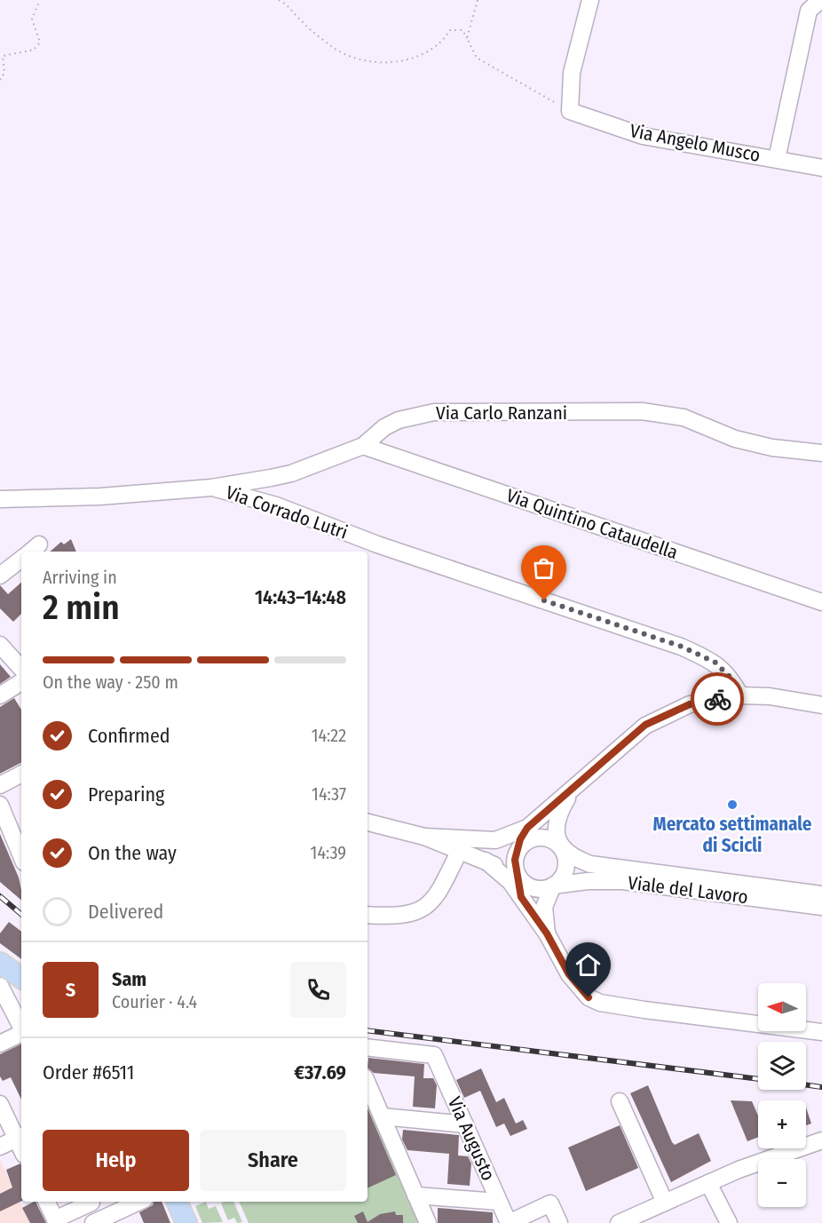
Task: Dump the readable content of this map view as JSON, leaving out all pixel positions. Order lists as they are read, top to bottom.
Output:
{
  "streets": {
    "street": [
      "Via Angelo Musco",
      "Via Carlo Ranzani",
      "Via Corrado Lutri",
      "Via Quintino Cataudella",
      "Viale del Lavoro",
      "Via Augusto"
    ]
  },
  "crossings": [
    ["Via Carlo Ranzani", "Via Corrado Lutri"],
    ["Via Carlo Ranzani", "Via Quintino Cataudella"]
  ],
  "places": ["Mercato settimanale di Scicli"],
  "north": "left",
  "page": {
    "heading": ["2 min", "Arriving in", "14:43–14:48"],
    "panel": [
      "Sam",
      "Courier · 4.4",
      "Order #6511",
      "€37.69"
    ],
    "bar": "On the way · 250 m",
    "list": [
      ["Confirmed", "14:22"],
      ["Preparing", "14:37"],
      ["On the way", "14:39"],
      "Delivered"
    ],
    "round": "S",
    "map_buttons": ["+", "−"],
    "buttons": ["Help", "Share"]
  }
}
